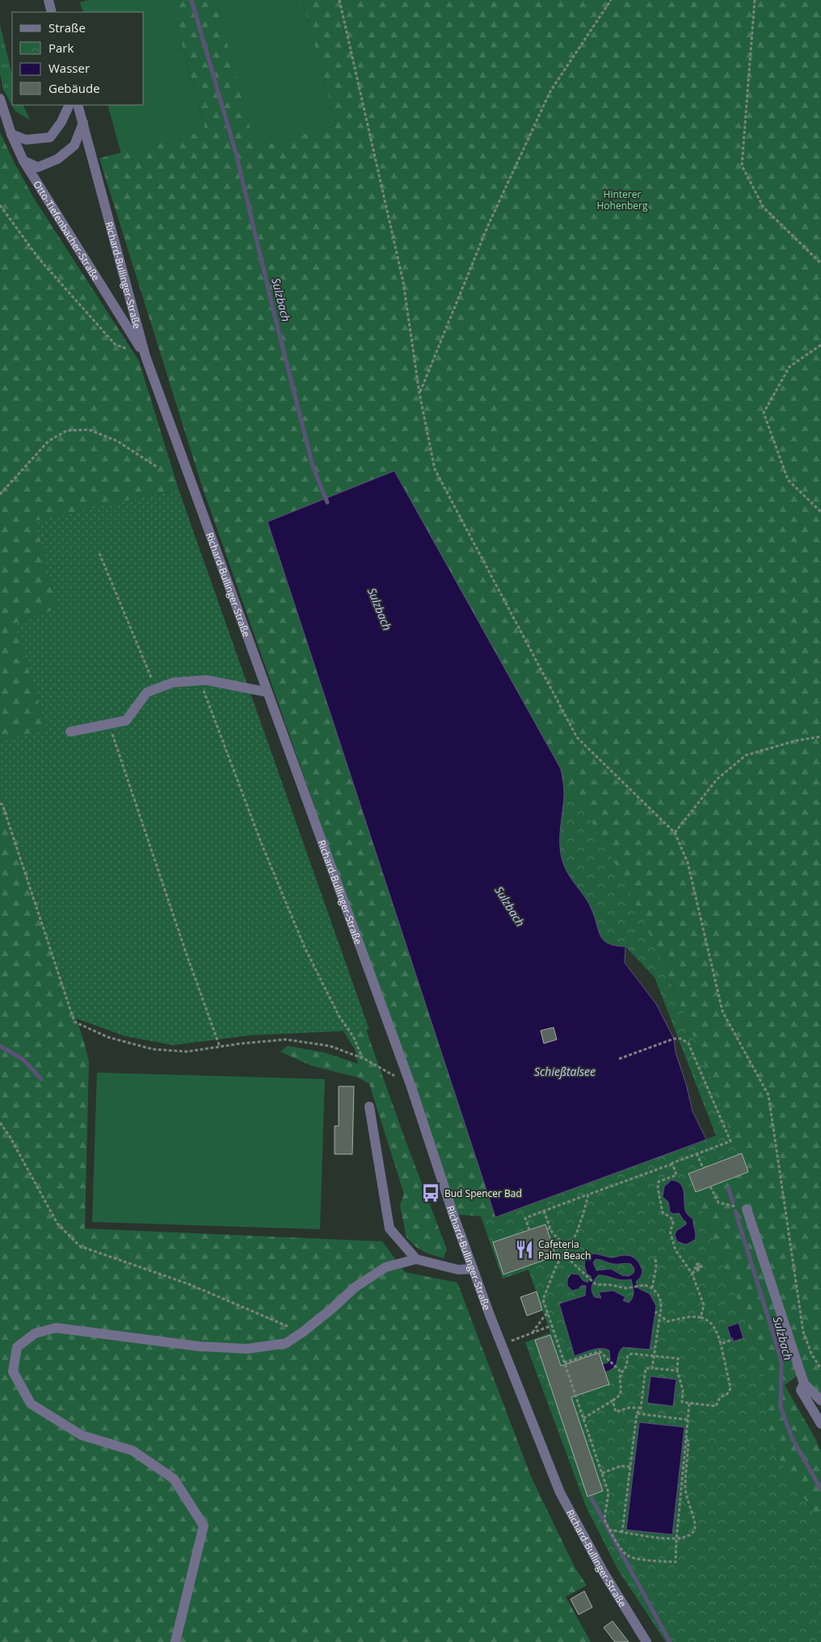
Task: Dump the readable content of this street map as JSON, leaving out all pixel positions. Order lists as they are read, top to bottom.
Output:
{
  "streets": {
    "street": ["Otto-Tiefenbacher-Straße", "Richard-Bullinger-Straße"]
  },
  "crossings": [
    ["Otto-Tiefenbacher-Straße", "Richard-Bullinger-Straße"]
  ],
  "water": ["Sulzbach", "Schießtalsee"],
  "parks": ["Hinterer Hohenberg"],
  "places": {
    "bus stop": ["Bud Spencer Bad"],
    "restaurant": ["Cafeteria Palm Beach"]
  },
  "legend": [
    "Straße",
    "Park",
    "Wasser",
    "Gebäude"
  ]
}
